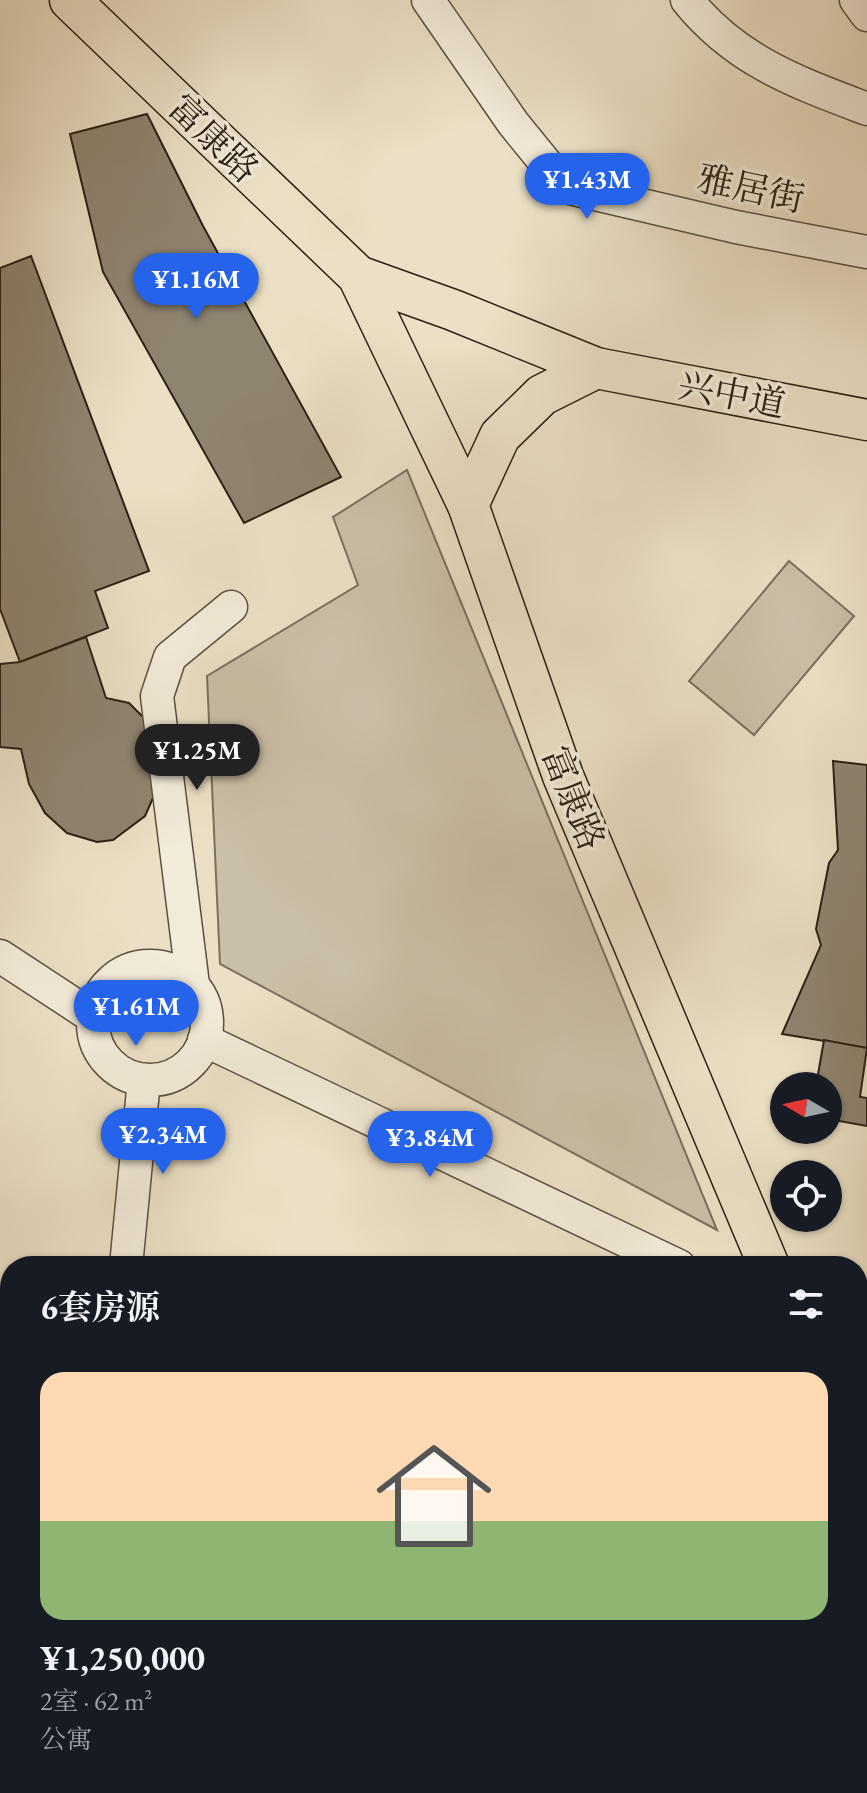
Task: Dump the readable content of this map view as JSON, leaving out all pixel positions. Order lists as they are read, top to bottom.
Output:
{
  "streets": {
    "main road": ["富康路", "兴中道"],
    "street": ["雅居街"]
  },
  "crossings": [
    ["富康路", "兴中道"]
  ],
  "north": "left",
  "page": {
    "price": [
      "¥1.43M",
      "¥1.16M",
      "¥1.25M",
      "¥1.61M",
      "¥2.34M",
      "¥3.84M"
    ],
    "heading": "6套房源",
    "list": [
      {
        "name": "¥1,250,000",
        "note": "2室 · 62 m² · 公寓"
      }
    ]
  }
}
